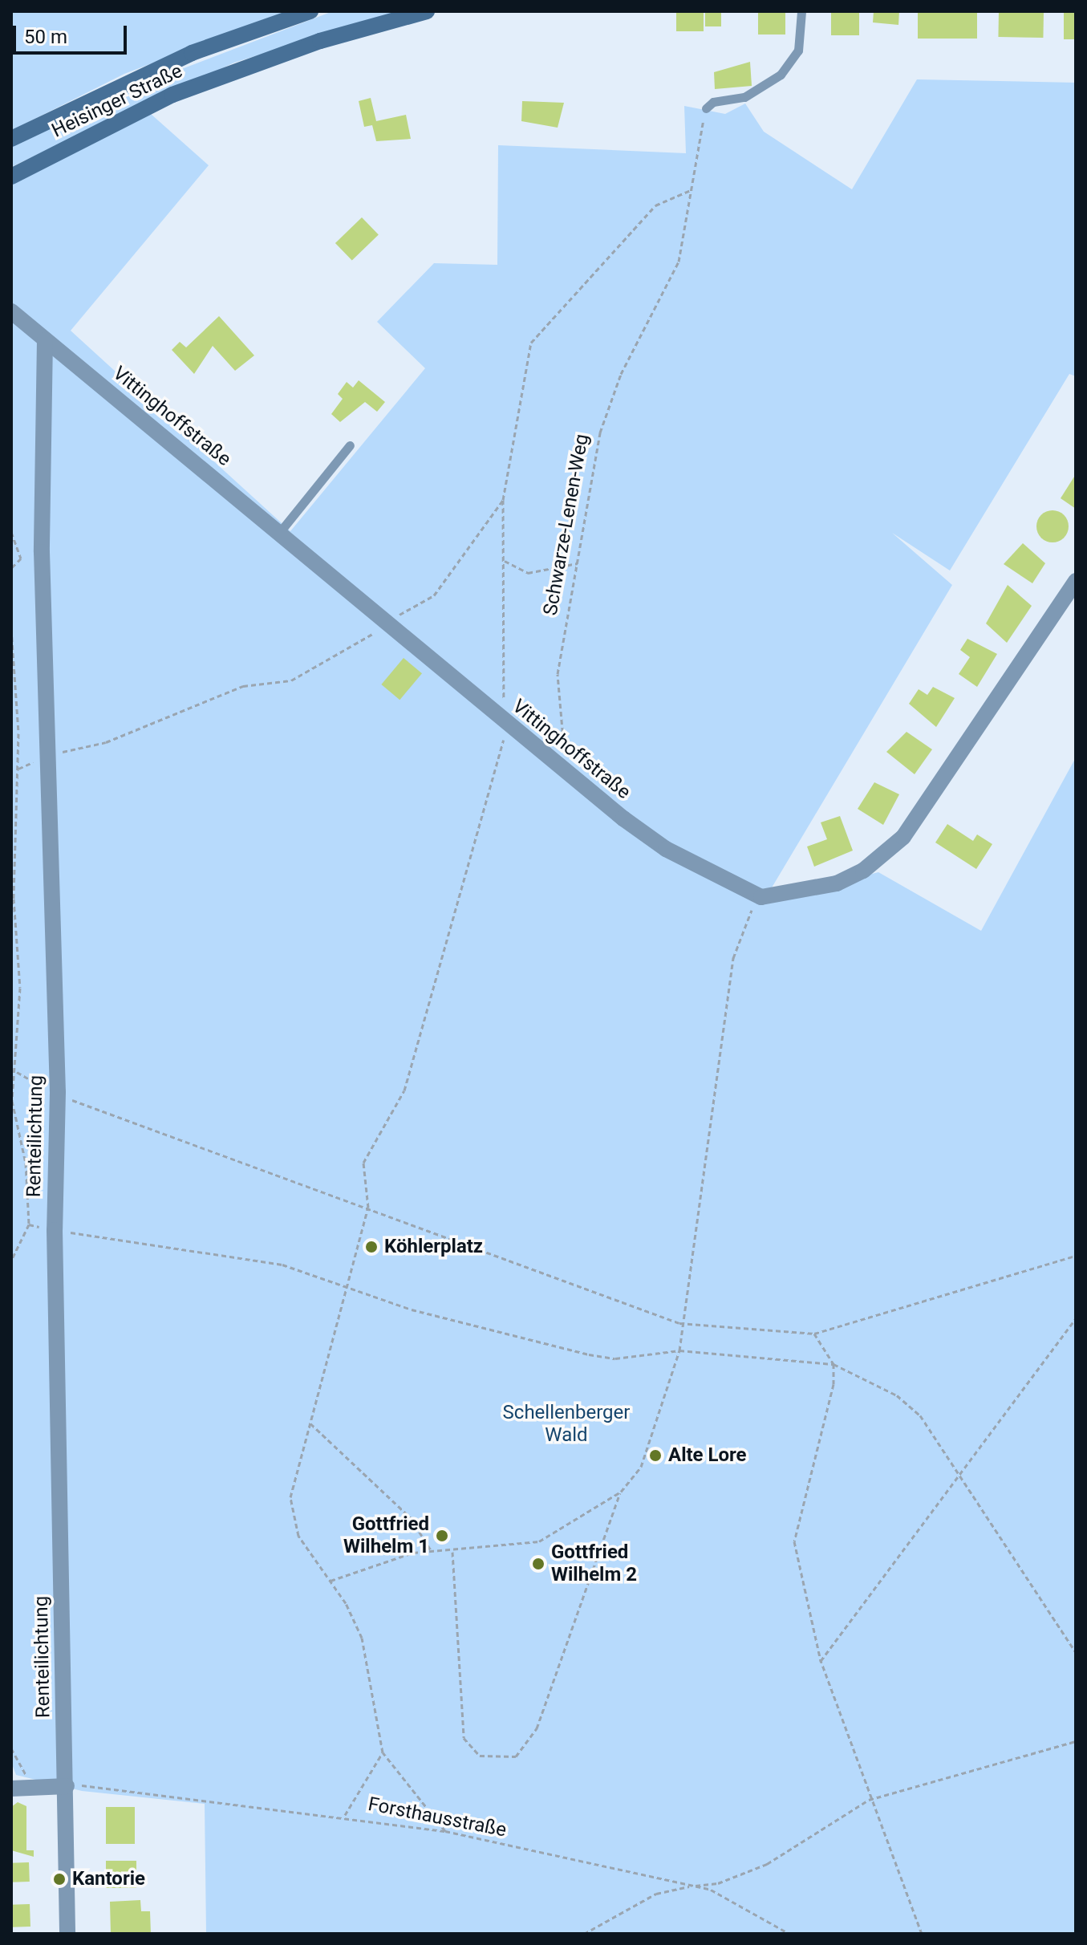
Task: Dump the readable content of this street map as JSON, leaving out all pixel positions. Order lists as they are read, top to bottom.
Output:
{
  "streets": {
    "main road": ["Heisinger Straße"],
    "street": ["Vittinghoffstraße", "Renteilichtung"],
    "path": ["Schwarze-Lenen-Weg", "Forsthausstraße"]
  },
  "crossings": [
    ["Vittinghoffstraße", "Schwarze-Lenen-Weg"],
    ["Vittinghoffstraße", "Renteilichtung"],
    ["Renteilichtung", "Forsthausstraße"]
  ],
  "parks": ["Schellenberger Wald"],
  "places": [
    "Köhlerplatz",
    "Alte Lore",
    "Gottfried Wilhelm 1",
    "Gottfried Wilhelm 2",
    "Kantorie"
  ],
  "scale_bar": "50 m"
}
